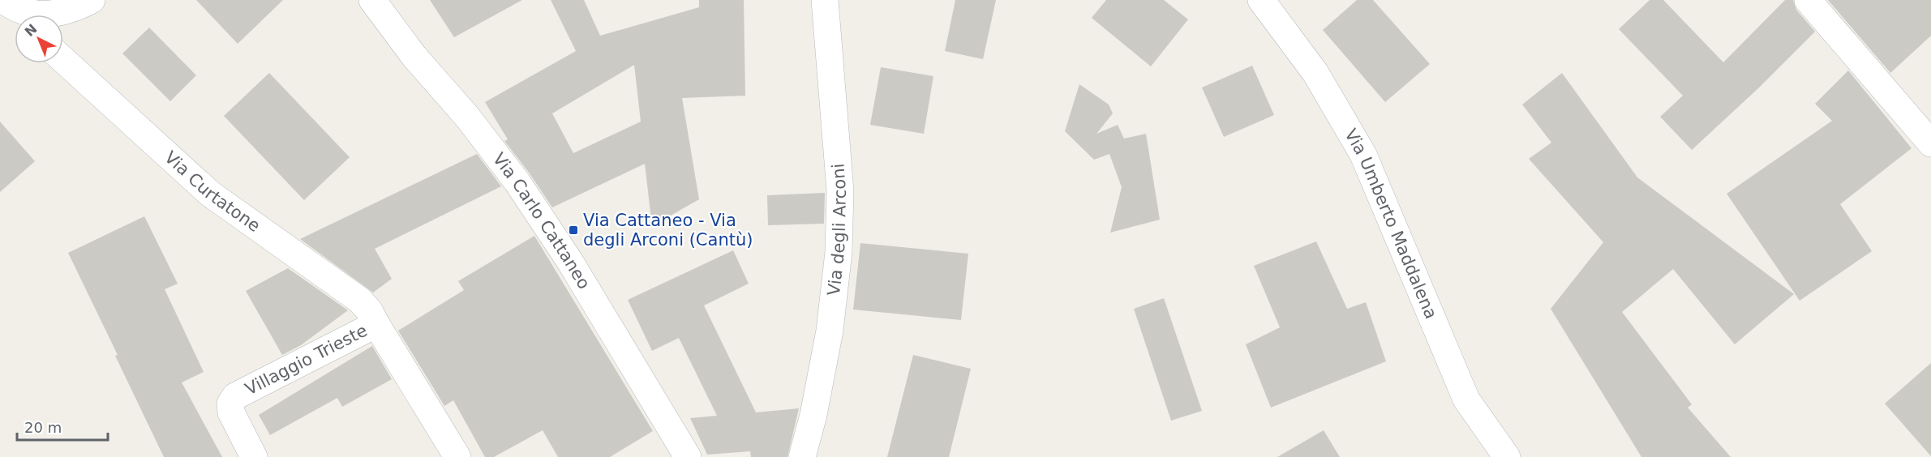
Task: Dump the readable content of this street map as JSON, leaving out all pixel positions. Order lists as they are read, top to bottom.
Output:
{
  "streets": {
    "street": [
      "Via Curtatone",
      "Via Carlo Cattaneo",
      "Via Umberto Maddalena",
      "Via degli Arconi",
      "Villaggio Trieste"
    ]
  },
  "crossings": [
    ["Via Curtatone", "Villaggio Trieste"]
  ],
  "places": {
    "transit": ["Via Cattaneo - Via degli Arconi (Cantù)"]
  },
  "scale_bar": "20 m",
  "north": "top left"
}
